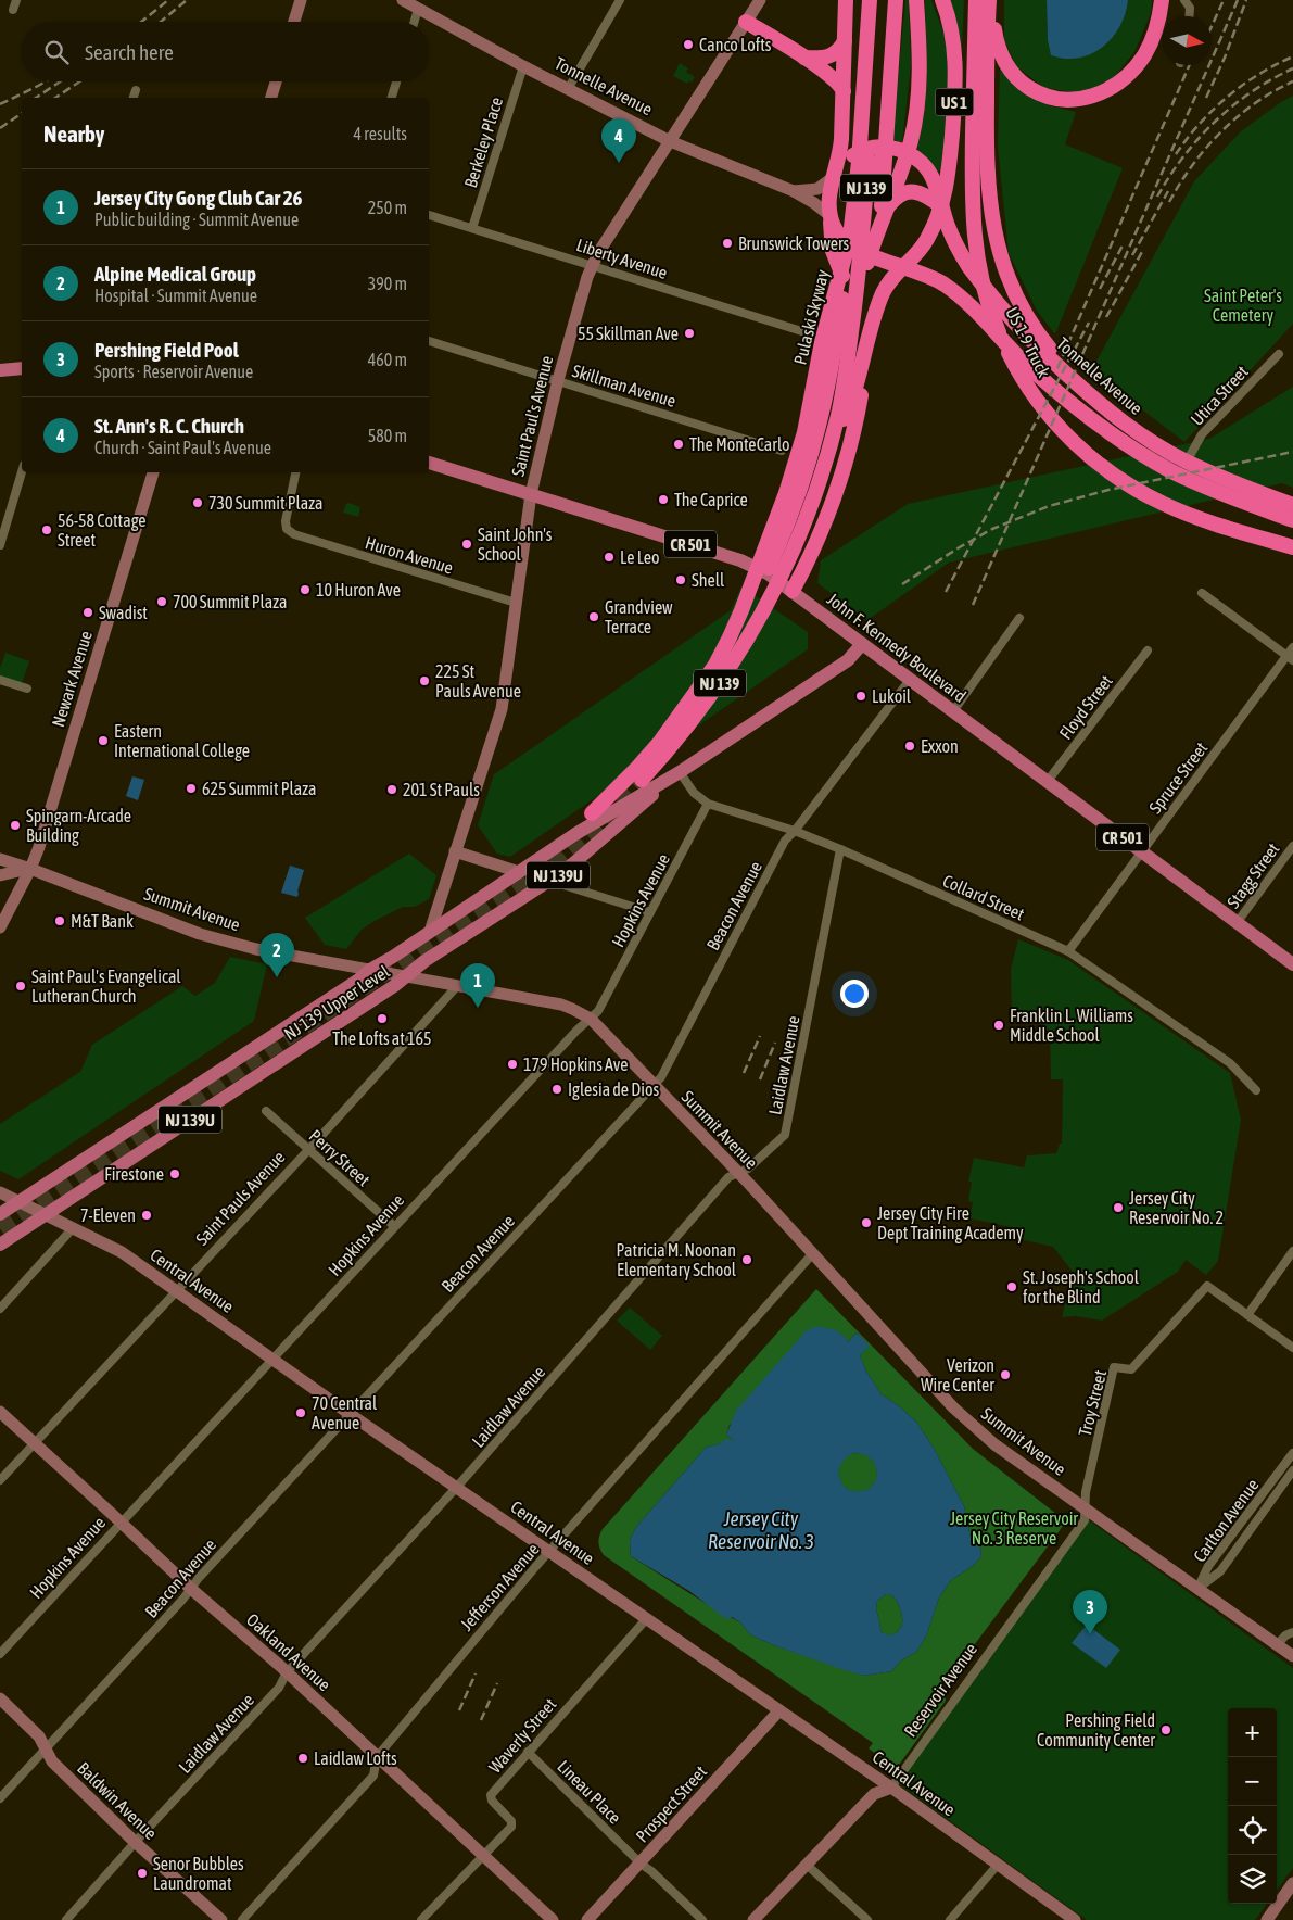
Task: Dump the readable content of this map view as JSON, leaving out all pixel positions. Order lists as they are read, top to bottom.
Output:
{
  "streets": {
    "highway": [
      "Tonnelle Avenue",
      "US 1",
      "NJ 139",
      "Pulaski Skyway",
      "US 1-9 Truck"
    ],
    "main road": [
      "CR 501",
      "John F. Kennedy Boulevard",
      "NJ 139U",
      "NJ 139 Upper Level"
    ],
    "street": [
      "Berkeley Place",
      "Liberty Avenue",
      "Skillman Avenue",
      "Utica Street",
      "Saint Paul's Avenue",
      "Huron Avenue",
      "Newark Avenue",
      "Floyd Street",
      "Spruce Street",
      "Stagg Street",
      "Collard Street",
      "Hopkins Avenue",
      "Beacon Avenue",
      "Summit Avenue",
      "Laidlaw Avenue",
      "Perry Street",
      "Saint Pauls Avenue",
      "Central Avenue",
      "Troy Street",
      "Carlton Avenue",
      "Jefferson Avenue",
      "Oakland Avenue",
      "Reservoir Avenue",
      "Waverly Street",
      "Lineau Place",
      "Baldwin Avenue",
      "Prospect Street"
    ]
  },
  "crossings": [
    ["Tonnelle Avenue", "US 1"],
    ["Tonnelle Avenue", "Berkeley Place"],
    ["Tonnelle Avenue", "Utica Street"],
    ["Tonnelle Avenue", "Saint Paul's Avenue"],
    ["Berkeley Place", "Liberty Avenue"],
    ["NJ 139", "Pulaski Skyway"],
    ["Liberty Avenue", "Saint Paul's Avenue"],
    ["Skillman Avenue", "Saint Paul's Avenue"],
    ["Saint Paul's Avenue", "Huron Avenue"],
    ["Saint Paul's Avenue", "John F. Kennedy Boulevard"],
    ["Saint Paul's Avenue", "NJ 139 Upper Level"],
    ["John F. Kennedy Boulevard", "Floyd Street"],
    ["John F. Kennedy Boulevard", "Spruce Street"],
    ["John F. Kennedy Boulevard", "Stagg Street"],
    ["John F. Kennedy Boulevard", "Beacon Avenue"],
    ["John F. Kennedy Boulevard", "NJ 139 Upper Level"],
    ["Newark Avenue", "Summit Avenue"],
    ["Spruce Street", "Collard Street"],
    ["Collard Street", "Hopkins Avenue"],
    ["Collard Street", "Beacon Avenue"],
    ["Collard Street", "NJ 139 Upper Level"],
    ["Collard Street", "Laidlaw Avenue"],
    ["Hopkins Avenue", "Summit Avenue"],
    ["Hopkins Avenue", "Perry Street"],
    ["Hopkins Avenue", "Central Avenue"],
    ["Hopkins Avenue", "Oakland Avenue"],
    ["Beacon Avenue", "Summit Avenue"],
    ["Beacon Avenue", "Central Avenue"],
    ["Beacon Avenue", "Oakland Avenue"],
    ["Beacon Avenue", "Baldwin Avenue"],
    ["Summit Avenue", "NJ 139 Upper Level"],
    ["Summit Avenue", "Laidlaw Avenue"],
    ["Summit Avenue", "Saint Pauls Avenue"],
    ["Summit Avenue", "Troy Street"],
    ["Summit Avenue", "Carlton Avenue"],
    ["Summit Avenue", "Jefferson Avenue"],
    ["Summit Avenue", "Reservoir Avenue"],
    ["NJ 139 Upper Level", "Central Avenue"],
    ["Laidlaw Avenue", "Central Avenue"],
    ["Laidlaw Avenue", "Oakland Avenue"],
    ["Laidlaw Avenue", "Baldwin Avenue"],
    ["Perry Street", "Saint Pauls Avenue"],
    ["Saint Pauls Avenue", "Central Avenue"],
    ["Saint Pauls Avenue", "Oakland Avenue"],
    ["Central Avenue", "Jefferson Avenue"],
    ["Central Avenue", "Reservoir Avenue"],
    ["Central Avenue", "Waverly Street"],
    ["Central Avenue", "Prospect Street"],
    ["Troy Street", "Reservoir Avenue"],
    ["Jefferson Avenue", "Oakland Avenue"],
    ["Oakland Avenue", "Waverly Street"],
    ["Waverly Street", "Lineau Place"],
    ["Lineau Place", "Prospect Street"]
  ],
  "water": ["Jersey City Reservoir No. 3"],
  "parks": ["Saint Peter's Cemetery", "Jersey City Reservoir No. 3 Reserve"],
  "places": [
    "Canco Lofts",
    "Brunswick Towers",
    "55 Skillman Ave",
    "The MonteCarlo",
    "The Caprice",
    "730 Summit Plaza",
    "56-58 Cottage Street",
    "Saint John's School",
    "Le Leo",
    "Shell",
    "10 Huron Ave",
    "700 Summit Plaza",
    "Swadist",
    "Grandview Terrace",
    "225 St Pauls Avenue",
    "Lukoil",
    "Eastern International College",
    "Exxon",
    "625 Summit Plaza",
    "201 St Pauls",
    "Spingarn-Arcade Building",
    "M&T Bank",
    "Saint Paul's Evangelical Lutheran Church",
    "The Lofts at 165",
    "Franklin L. Williams Middle School",
    "179 Hopkins Ave",
    "Iglesia de Dios",
    "Firestone",
    "Jersey City Reservoir No. 2",
    "7-Eleven",
    "Jersey City Fire Dept Training Academy",
    "Patricia M. Noonan Elementary School",
    "St. Joseph's School for the Blind",
    "Verizon Wire Center",
    "70 Central Avenue",
    "Pershing Field Community Center",
    "Laidlaw Lofts",
    "Senor Bubbles Laundromat"
  ],
  "north": "right",
  "page": {
    "search": "Search here",
    "heading": ["Nearby", "4 results"],
    "pins": [
      "4",
      "2",
      "1",
      "3"
    ],
    "list": [
      {
        "mark": "1",
        "name": "Jersey City Gong Club Car 26",
        "note": "Public building · Summit Avenue",
        "value": "250 m"
      },
      {
        "mark": "2",
        "name": "Alpine Medical Group",
        "note": "Hospital · Summit Avenue",
        "value": "390 m"
      },
      {
        "mark": "3",
        "name": "Pershing Field Pool",
        "note": "Sports · Reservoir Avenue",
        "value": "460 m"
      },
      {
        "mark": "4",
        "name": "St. Ann's R. C. Church",
        "note": "Church · Saint Paul's Avenue",
        "value": "580 m"
      }
    ],
    "map_buttons": ["+", "−"]
  }
}
